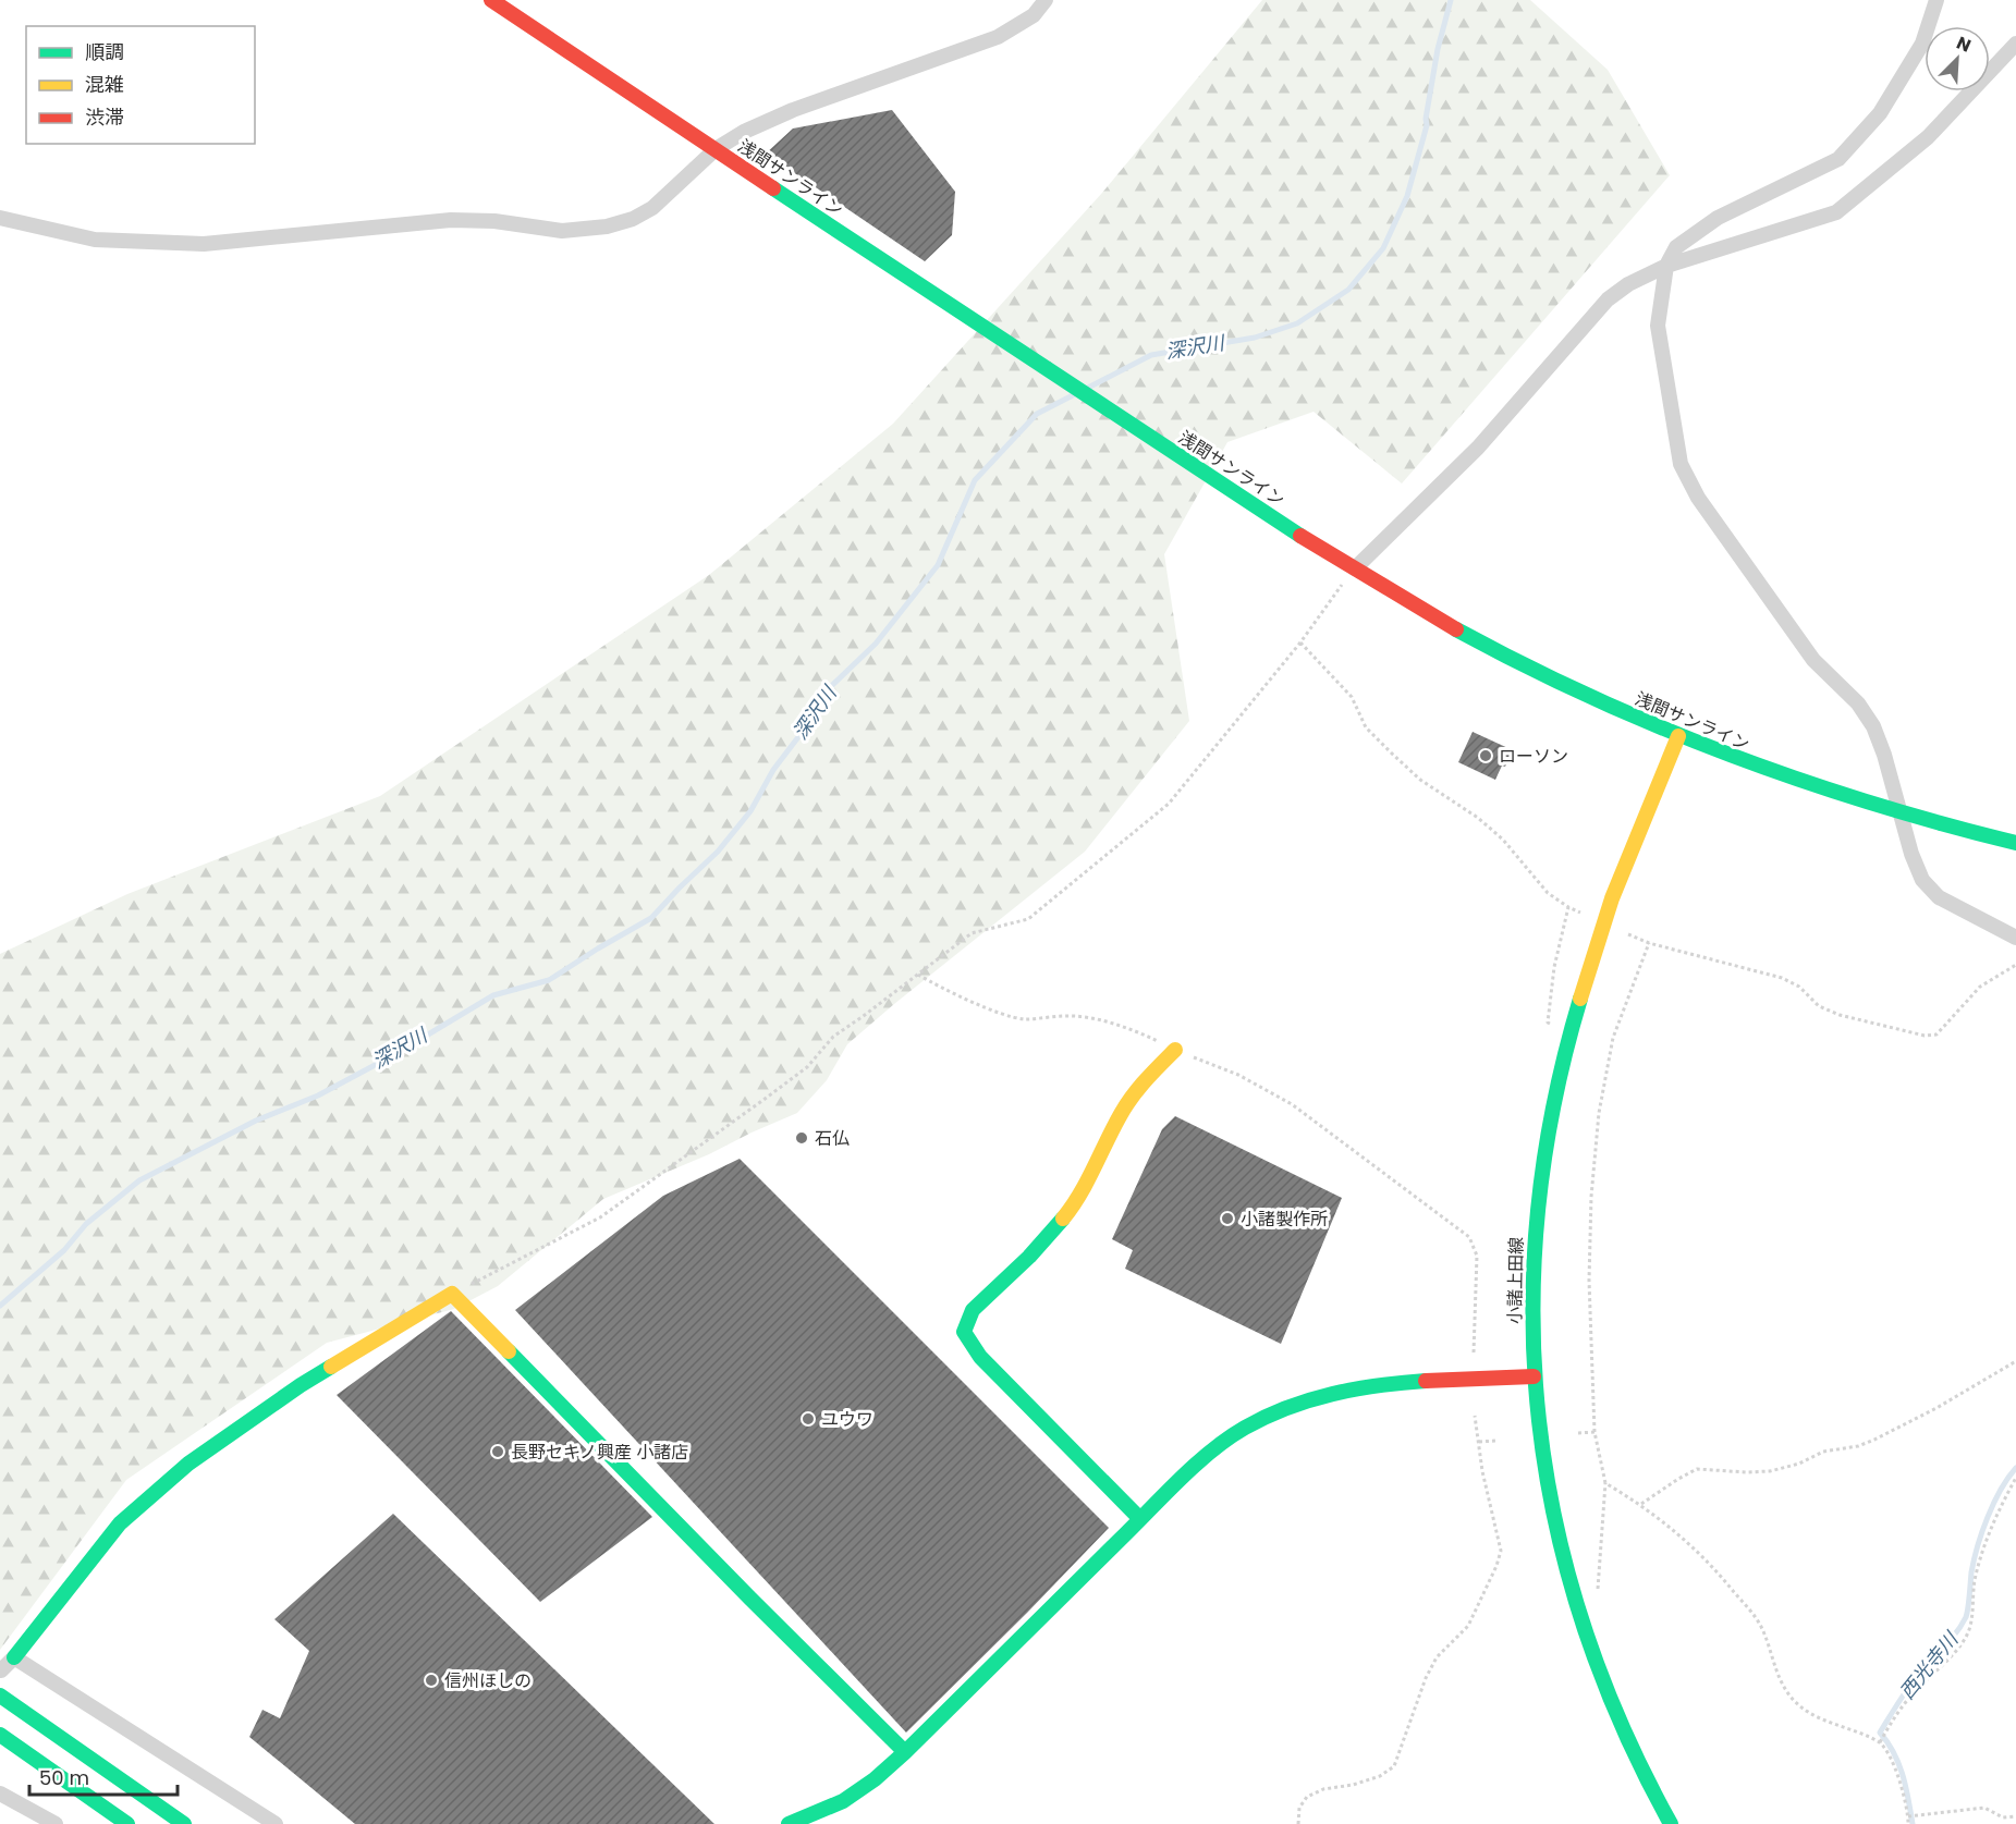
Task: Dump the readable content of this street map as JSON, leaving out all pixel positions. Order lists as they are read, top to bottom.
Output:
{
  "streets": {
    "main road": ["浅間サンライン", "小諸上田線"]
  },
  "crossings": [
    ["浅間サンライン", "小諸上田線"]
  ],
  "water": ["深沢川", "西光寺川"],
  "places": [
    "ローソン",
    "石仏",
    "小諸製作所",
    "ユウワ",
    "長野セキノ興産 小諸店",
    "信州ほしの"
  ],
  "legend": ["順調", "混雑", "渋滞"],
  "scale_bar": "50 m",
  "north": "top right"
}
